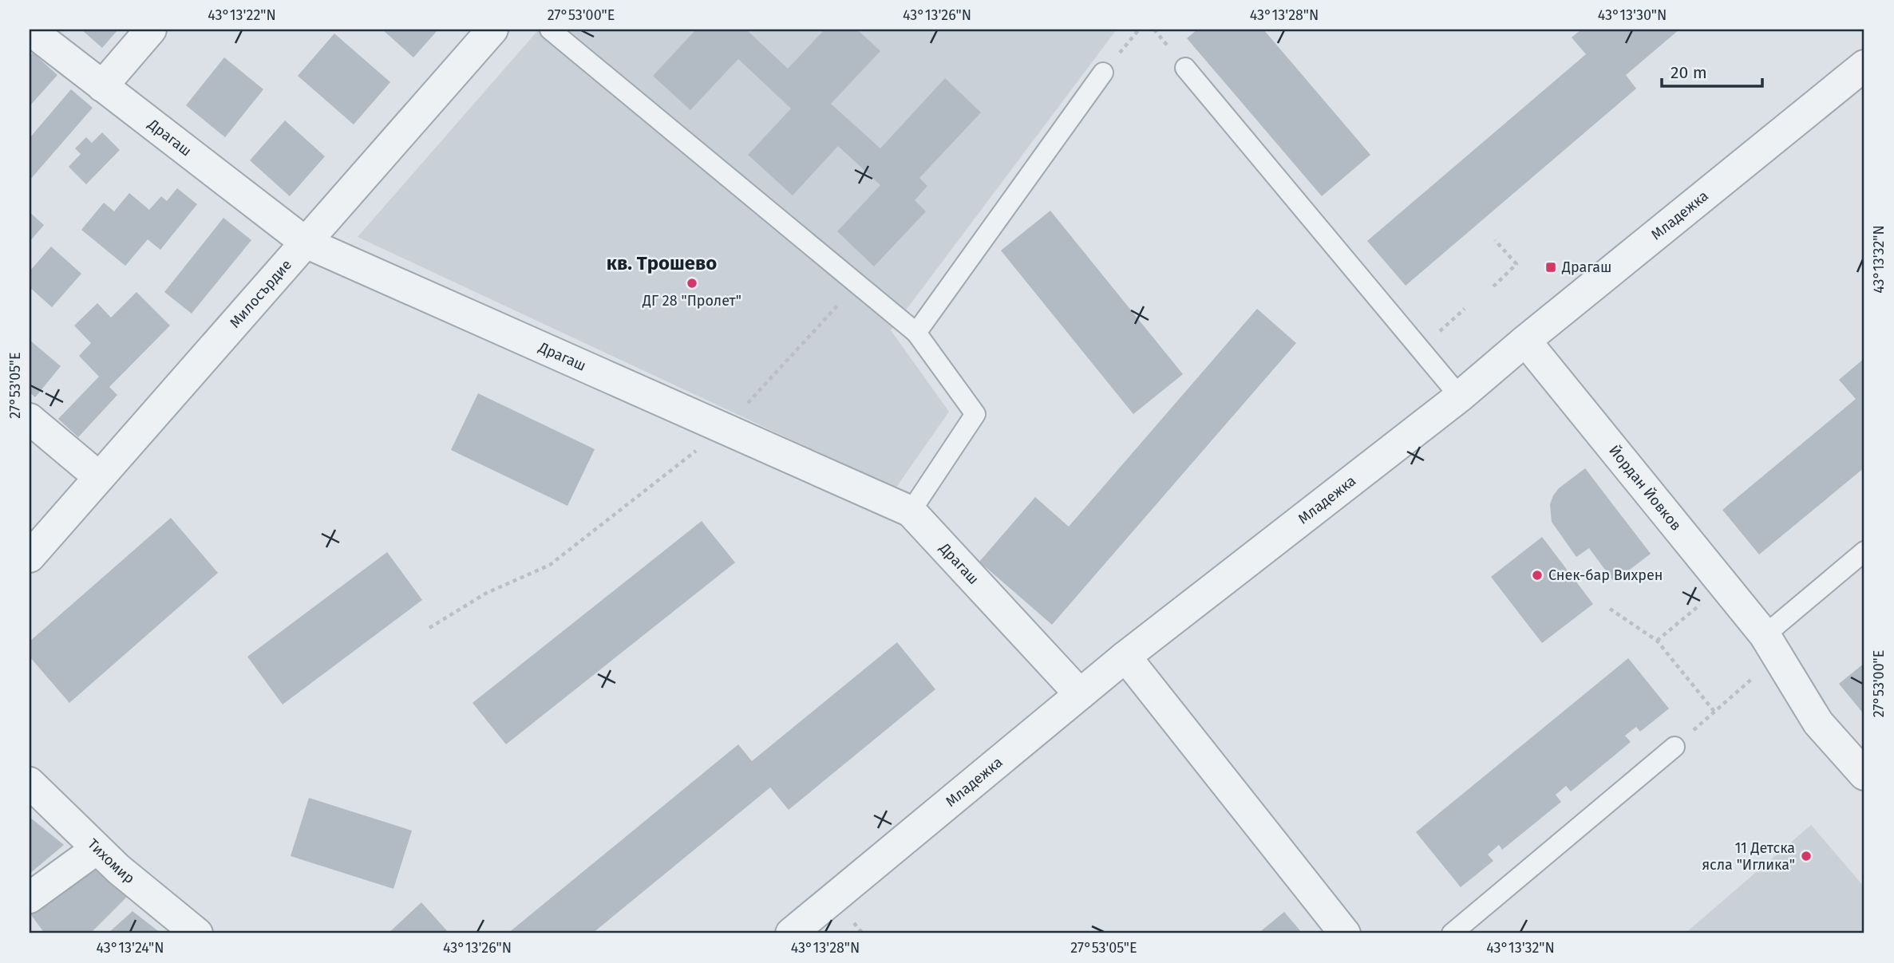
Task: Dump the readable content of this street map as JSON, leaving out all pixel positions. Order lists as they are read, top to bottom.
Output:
{
  "streets": {
    "street": [
      "Драгаш",
      "Младежка",
      "Милосърдие",
      "Йордан Йовков",
      "Тихомир"
    ]
  },
  "crossings": [
    ["Драгаш", "Младежка"],
    ["Драгаш", "Милосърдие"],
    ["Младежка", "Йордан Йовков"]
  ],
  "districts": ["кв. Трошево"],
  "places": {
    "transit": ["Драгаш"],
    "other": ["ДГ 28 \"Пролет\"", "Снек-бар Вихрен", "11 Детска ясла \"Иглика\""]
  },
  "scale_bar": "20 m",
  "coordinates": [
    "43°13'22\"N",
    "27°53'00\"E",
    "43°13'26\"N",
    "43°13'28\"N",
    "43°13'30\"N",
    "43°13'32\"N",
    "27°53'05\"E",
    "43°13'24\"N"
  ]
}
